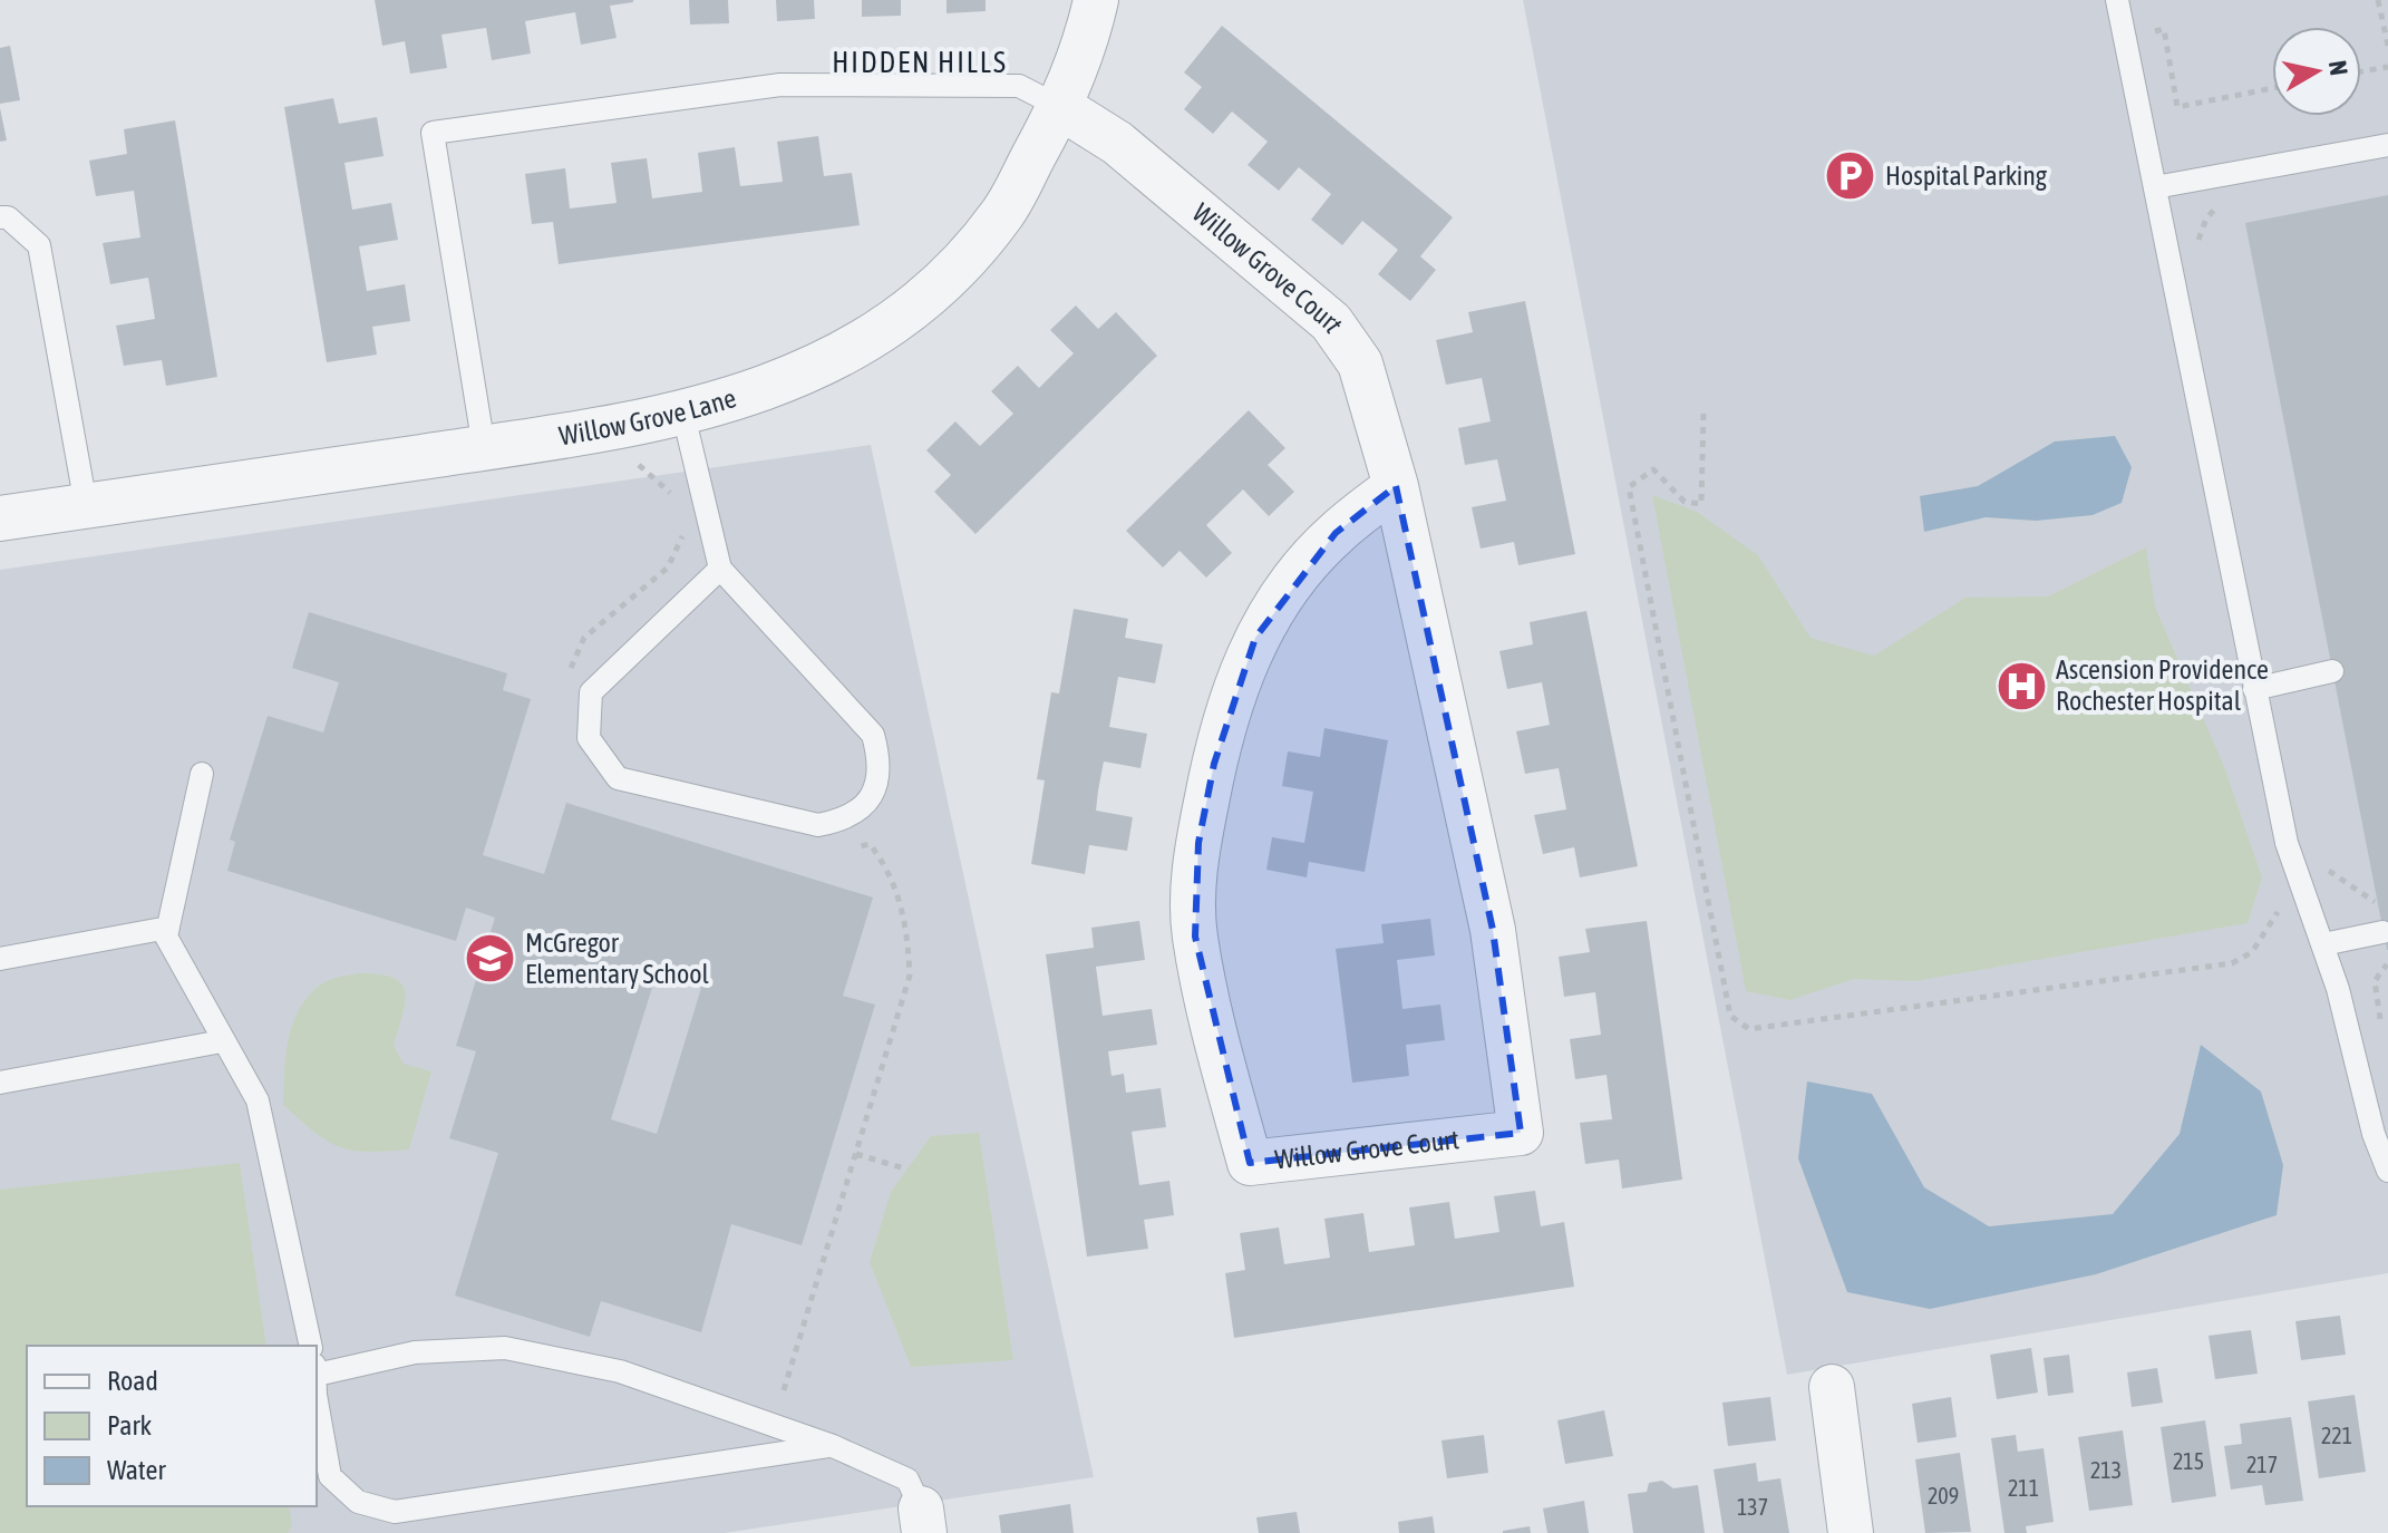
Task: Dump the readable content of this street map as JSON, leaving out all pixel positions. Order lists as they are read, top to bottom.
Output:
{
  "streets": {
    "street": ["Willow Grove Court", "Willow Grove Lane"]
  },
  "crossings": [
    ["Willow Grove Court", "Willow Grove Lane"]
  ],
  "districts": ["HIDDEN HILLS"],
  "places": {
    "parking": ["Hospital Parking"],
    "hospital": ["Ascension Providence Rochester Hospital"],
    "school or university": ["McGregor Elementary School"]
  },
  "house_numbers": [
    "221",
    "215",
    "217",
    "213",
    "211",
    "209",
    "137"
  ],
  "legend": ["Road", "Park", "Water"],
  "north": "right"
}
